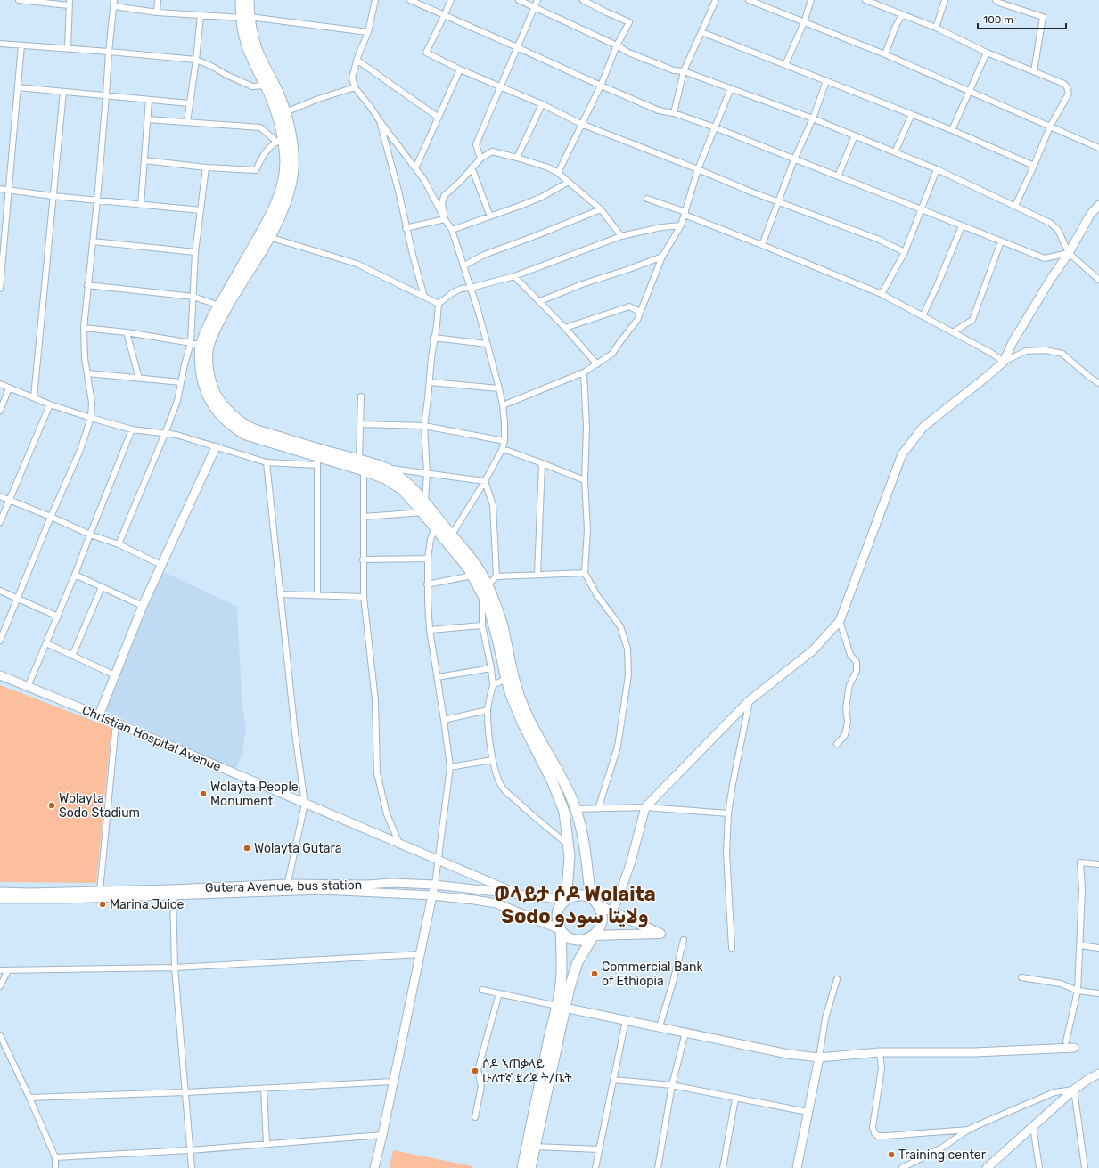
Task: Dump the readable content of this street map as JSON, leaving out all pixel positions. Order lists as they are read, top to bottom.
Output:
{
  "streets": {
    "main road": ["Christian Hospital Avenue", "Gutera Avenue, bus station"]
  },
  "crossings": [
    ["Christian Hospital Avenue", "Gutera Avenue, bus station"]
  ],
  "districts": ["ወላይታ ሶዶ Wolaita Sodo ولايتا سودو"],
  "places": [
    "Wolayta People Monument",
    "Wolayta Sodo Stadium",
    "Wolayta Gutara",
    "Marina Juice",
    "Commercial Bank of Ethiopia",
    "ሶዶ ኣጠቃላይ ሁለተኛ ደረጃ ት/ቤት",
    "Training center"
  ],
  "scale_bar": "100 m"
}
